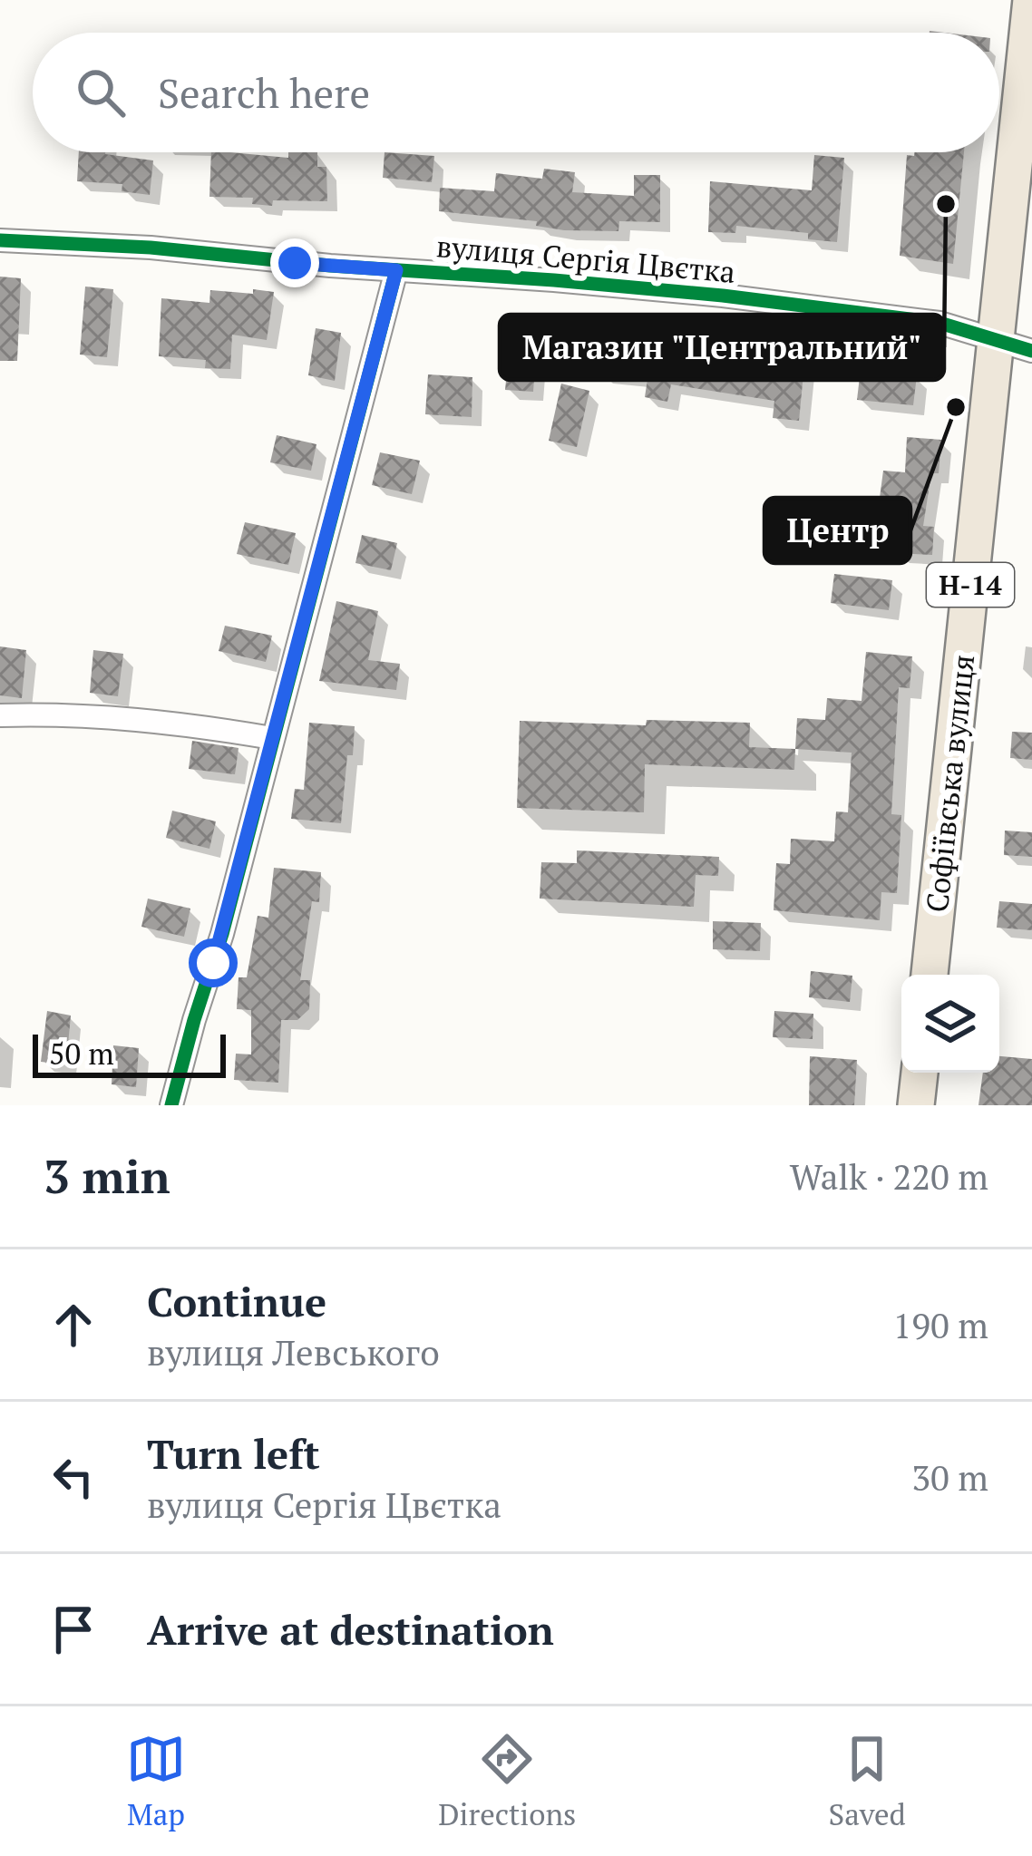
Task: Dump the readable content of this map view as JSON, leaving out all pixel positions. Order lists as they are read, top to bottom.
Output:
{
  "streets": {
    "main road": ["Н-14", "Софіївська вулиця"],
    "street": ["вулиця Сергія Цвєтка"]
  },
  "crossings": [
    ["вулиця Сергія Цвєтка", "Софіївська вулиця"]
  ],
  "places": ["Магазин \"Центральний\"", "Центр"],
  "scale_bar": "50 m",
  "page": {
    "search": "Search here",
    "scale": "50 m",
    "heading": ["3 min", "Walk · 220 m"],
    "list": [
      ["Continue", "вулиця Левського", "190 m"],
      ["Turn left", "вулиця Сергія Цвєтка", "30 m"],
      "Arrive at destination"
    ],
    "nav": ["Map", "Directions", "Saved"]
  }
}
